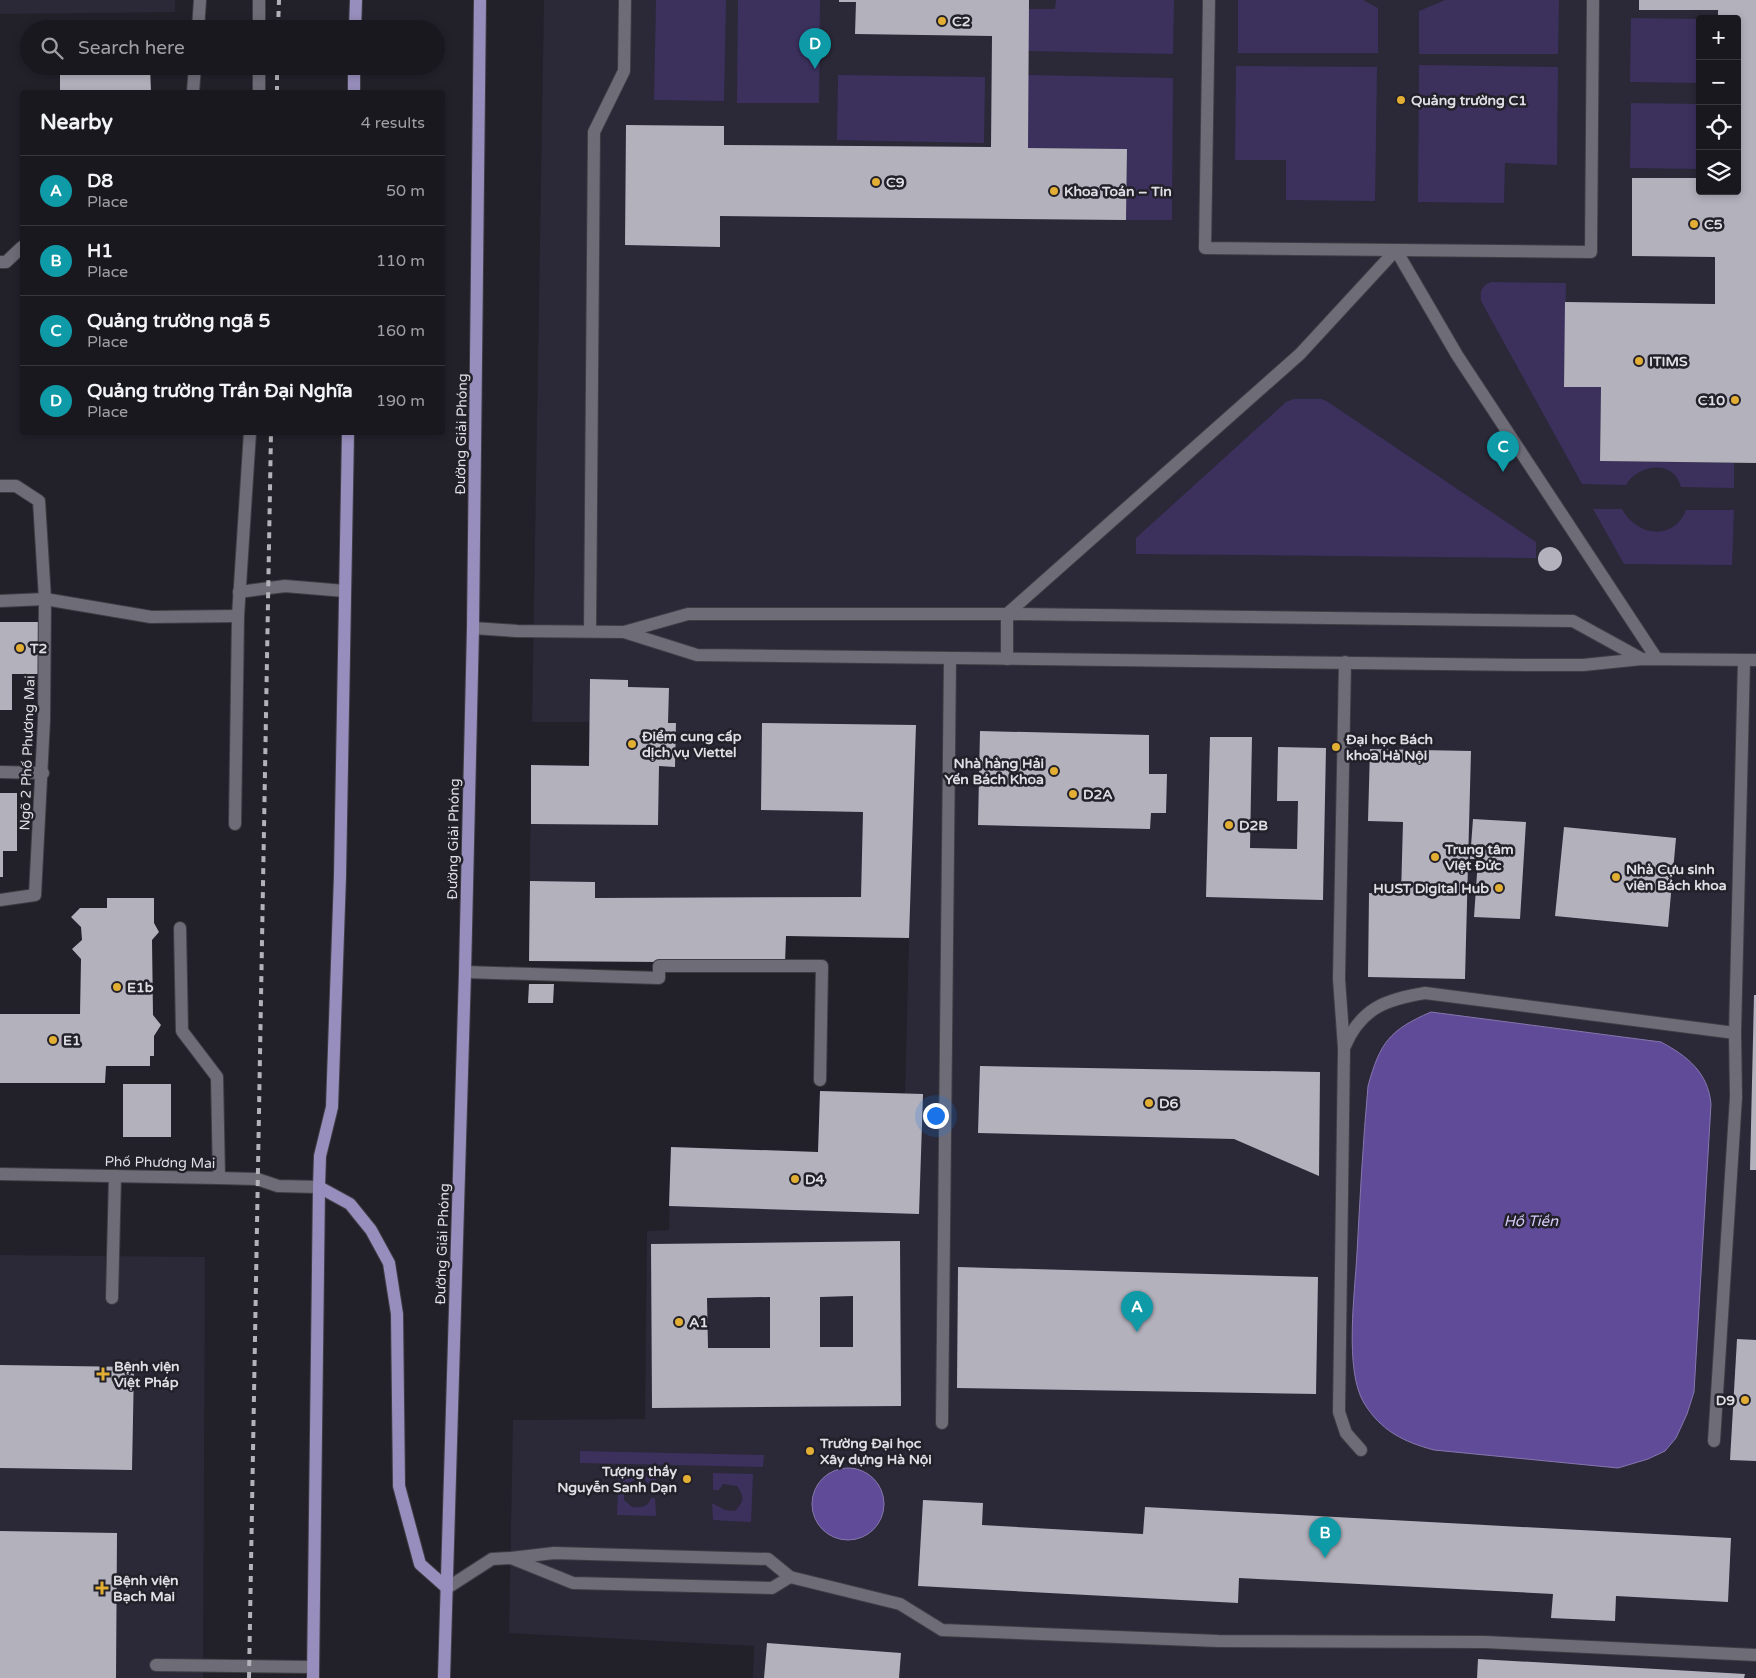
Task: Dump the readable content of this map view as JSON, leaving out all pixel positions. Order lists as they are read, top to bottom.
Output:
{
  "streets": {
    "main road": ["Đường Giải Phóng"],
    "street": ["Ngõ 2 Phố Phương Mai", "Phố Phương Mai"]
  },
  "water": ["Hồ Tiền"],
  "places": {
    "other": [
      "C2",
      "Quảng trường C1",
      "C9",
      "Khoa Toán – Tin",
      "C5",
      "ITIMS",
      "C10",
      "T2",
      "Điểm cung cấp dịch vụ Viettel",
      "Đại học Bách khoa Hà Nội",
      "Nhà hàng Hải Yến Bách Khoa",
      "D2A",
      "D2B",
      "Trung tâm Việt Đức",
      "Nhà Cựu sinh viên Bách khoa",
      "HUST Digital Hub",
      "E1b",
      "E1",
      "D6",
      "D4",
      "A1",
      "D9",
      "Trường Đại học Xây dựng Hà Nội",
      "Tượng thầy Nguyễn Sanh Dạn"
    ],
    "health": ["Bệnh viện Việt Pháp", "Bệnh viện Bạch Mai"]
  },
  "page": {
    "map_buttons": ["+", "−"],
    "search": "Search here",
    "pins": [
      "D",
      "C",
      "A",
      "B"
    ],
    "heading": ["Nearby", "4 results"],
    "list": [
      {
        "mark": "A",
        "name": "D8",
        "note": "Place",
        "value": "50 m"
      },
      {
        "mark": "B",
        "name": "H1",
        "note": "Place",
        "value": "110 m"
      },
      {
        "mark": "C",
        "name": "Quảng trường ngã 5",
        "note": "Place",
        "value": "160 m"
      },
      {
        "mark": "D",
        "name": "Quảng trường Trần Đại Nghĩa",
        "note": "Place",
        "value": "190 m"
      }
    ]
  }
}
